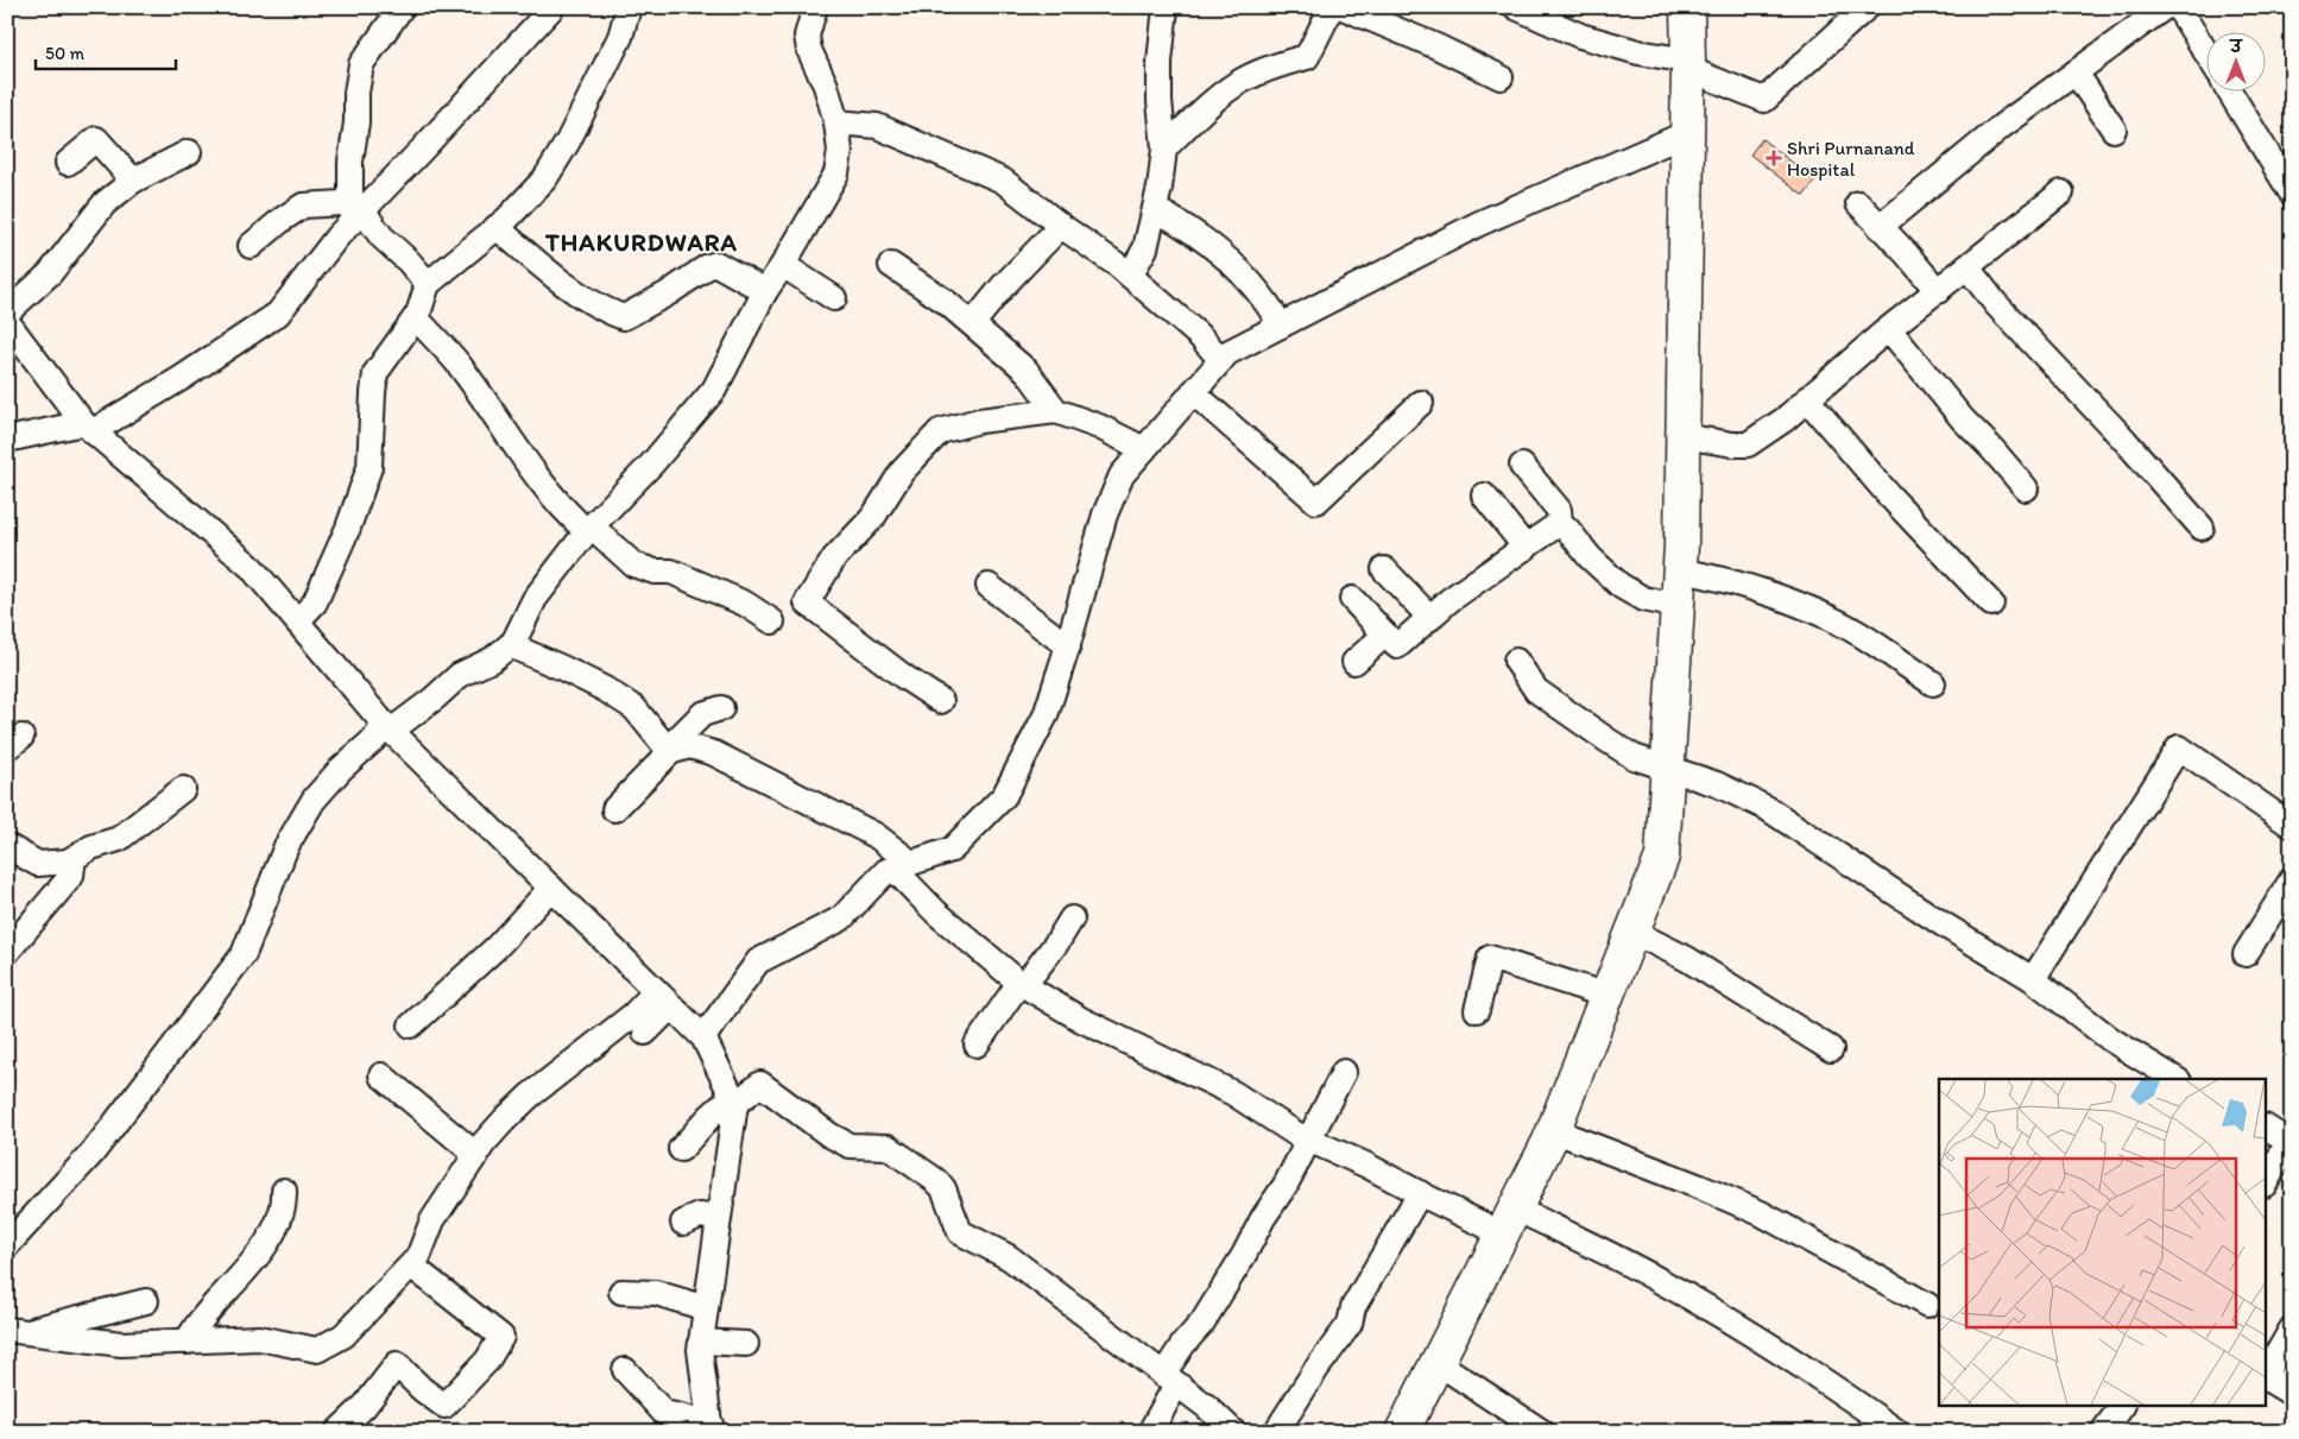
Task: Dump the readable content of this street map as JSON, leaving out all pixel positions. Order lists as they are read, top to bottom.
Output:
{
  "districts": ["THAKURDWARA"],
  "places": {
    "health": ["Shri Purnanand Hospital"]
  },
  "scale_bar": "50 m",
  "north": "top"
}
